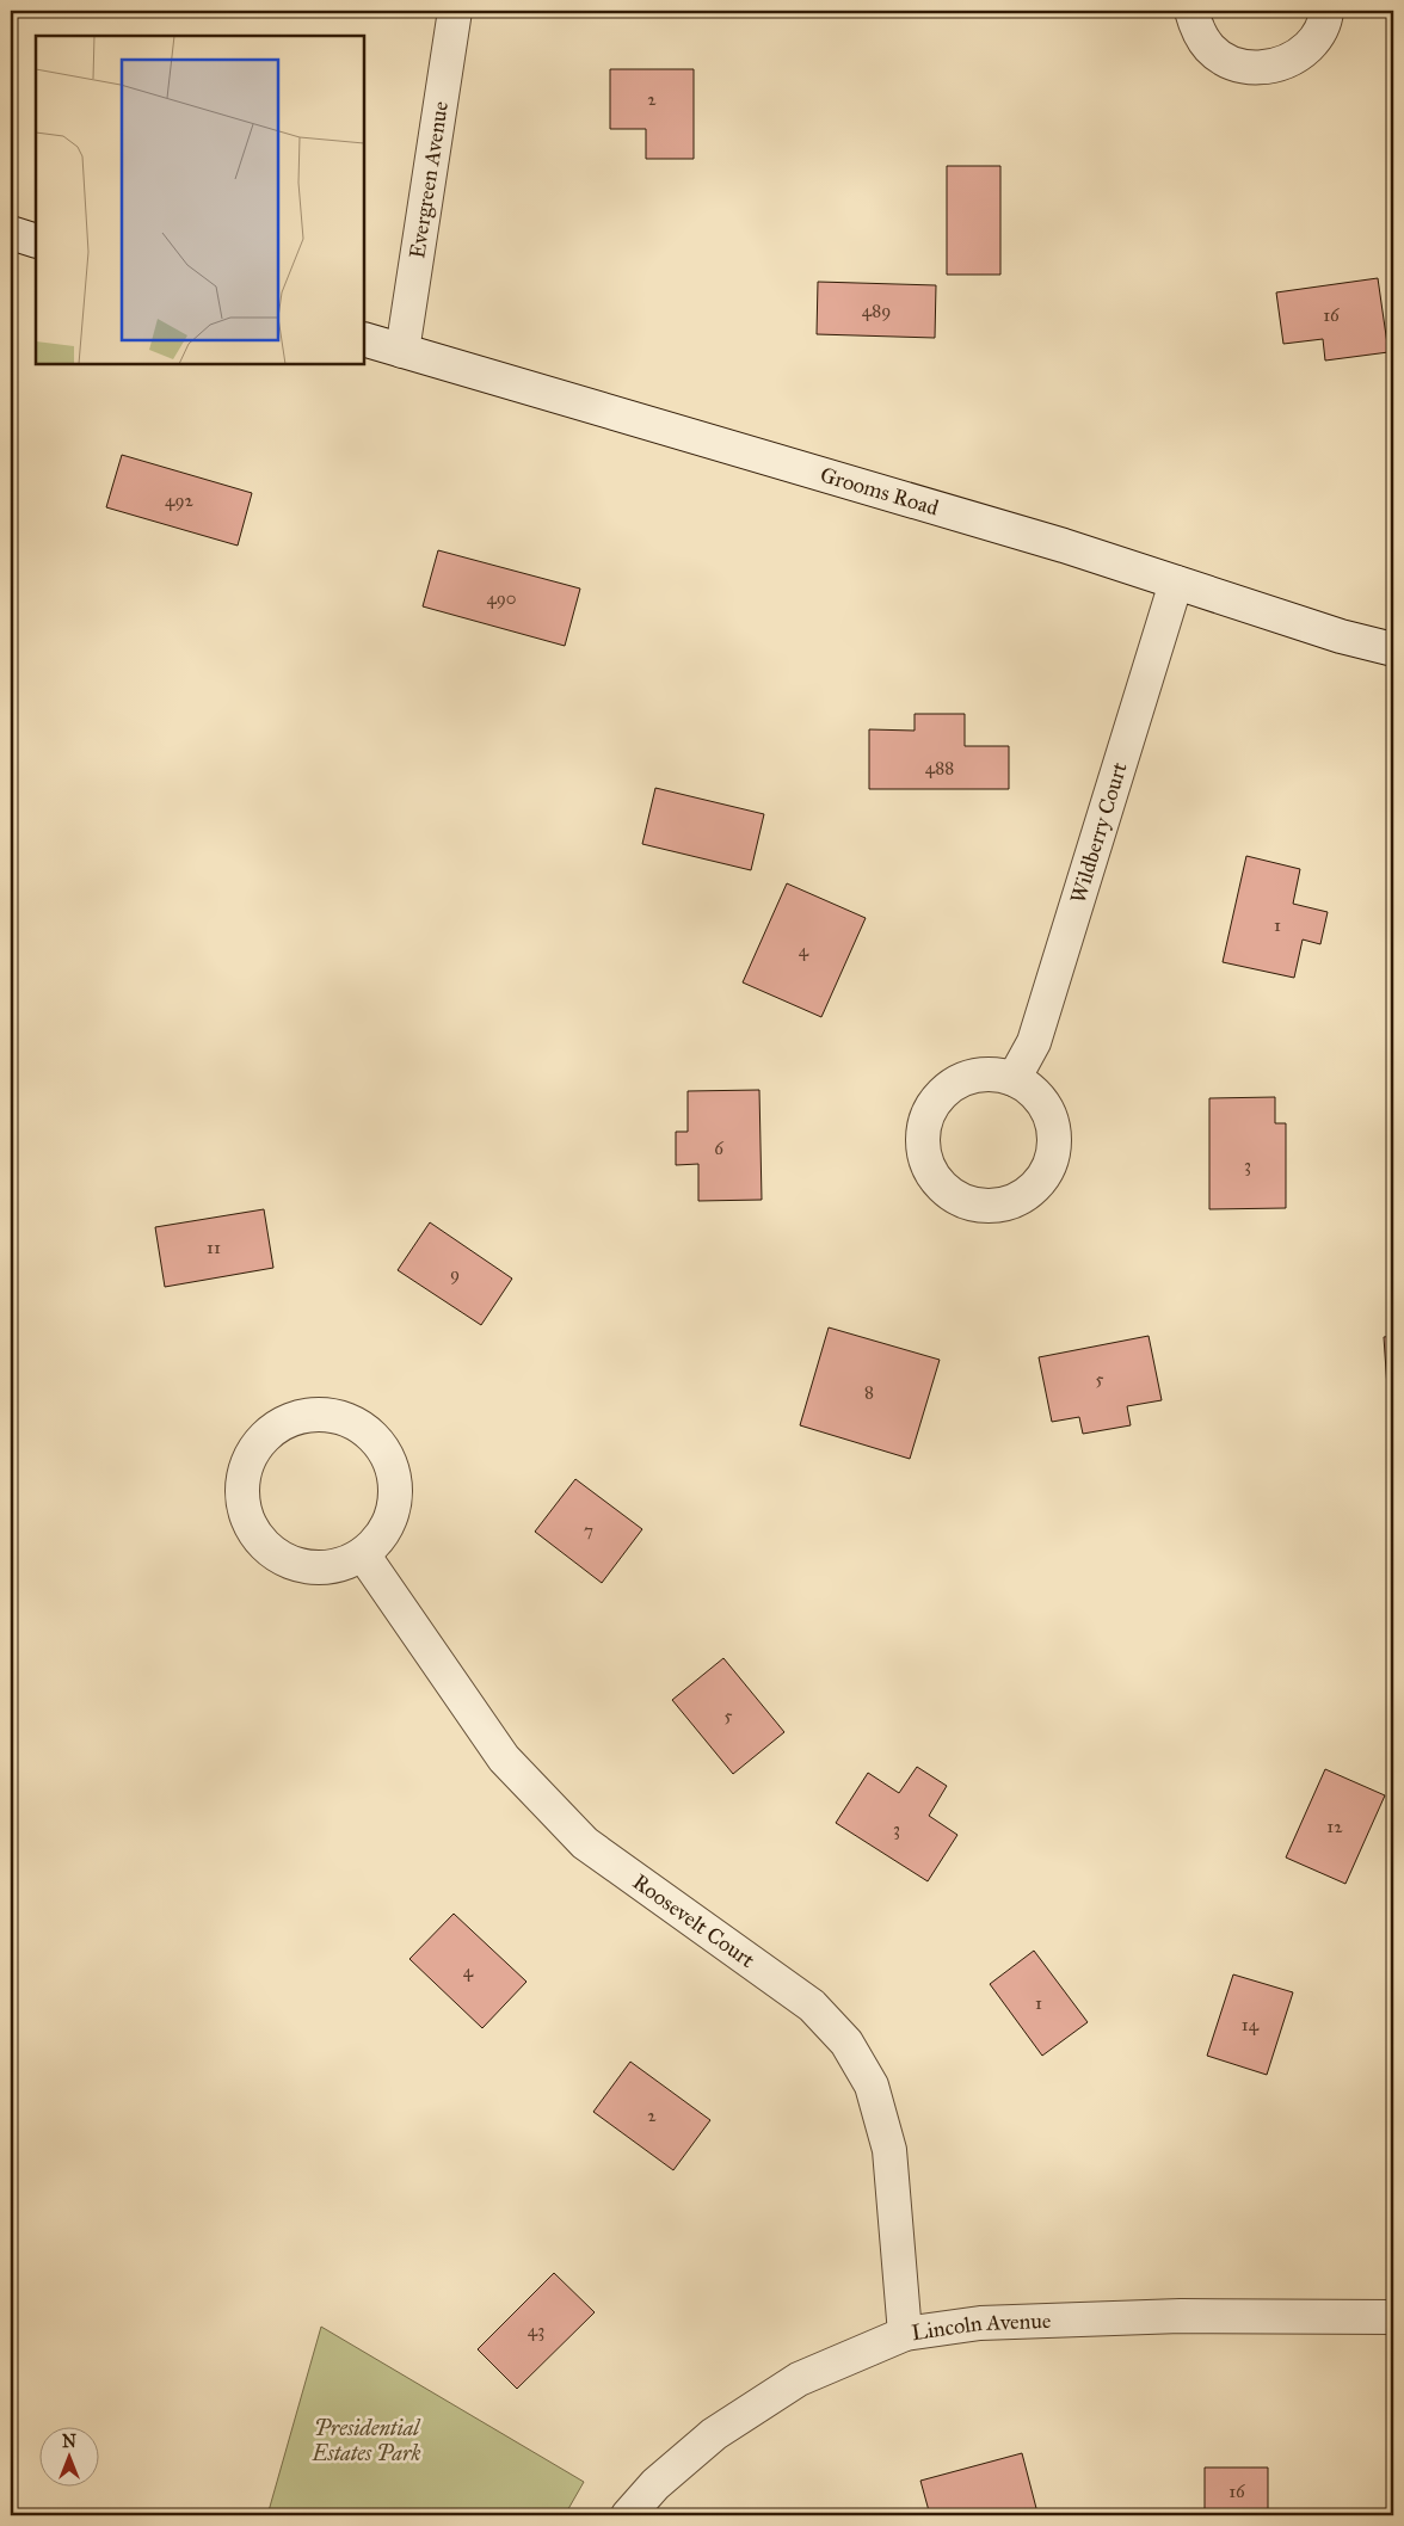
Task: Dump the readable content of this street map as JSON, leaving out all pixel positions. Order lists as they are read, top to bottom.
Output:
{
  "streets": {
    "street": [
      "Evergreen Avenue",
      "Grooms Road",
      "Wildberry Court",
      "Roosevelt Court",
      "Lincoln Avenue"
    ]
  },
  "crossings": [
    ["Evergreen Avenue", "Grooms Road"],
    ["Grooms Road", "Wildberry Court"],
    ["Roosevelt Court", "Lincoln Avenue"]
  ],
  "parks": ["Presidential Estates Park"],
  "house_numbers": [
    "2",
    "489",
    "16",
    "492",
    "490",
    "488",
    "1",
    "4",
    "6",
    "3",
    "11",
    "9",
    "5",
    "8",
    "7",
    "5",
    "12",
    "3",
    "4",
    "1",
    "14",
    "2",
    "43",
    "16"
  ],
  "north": "top"
}
